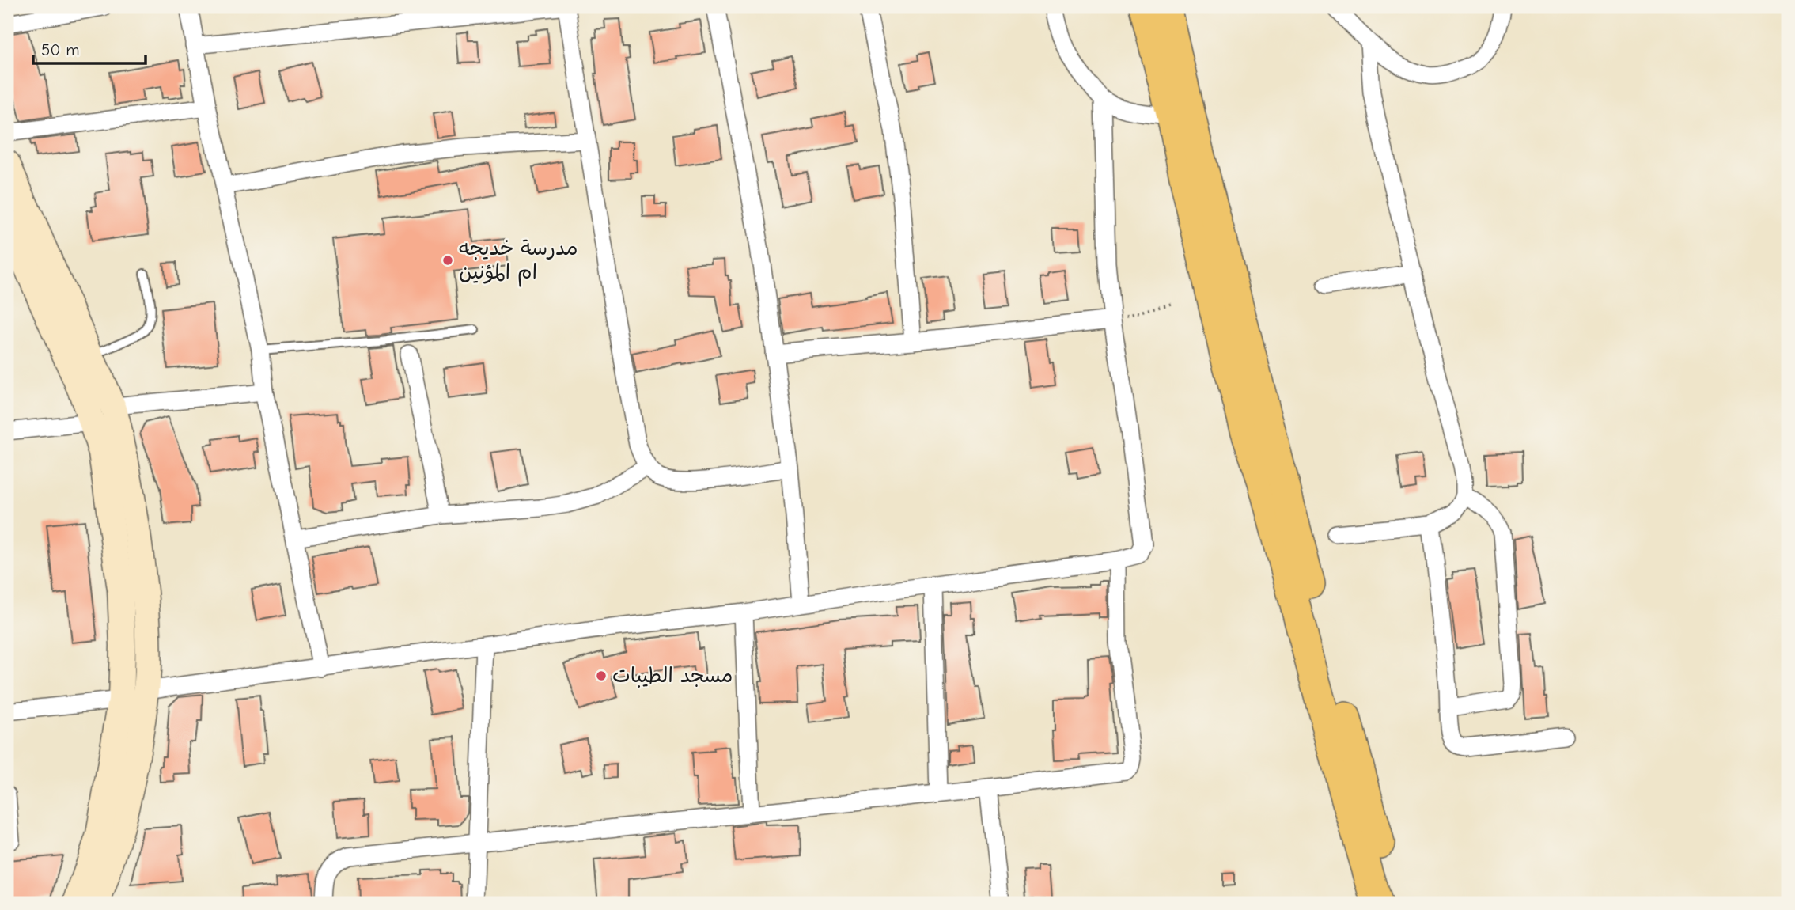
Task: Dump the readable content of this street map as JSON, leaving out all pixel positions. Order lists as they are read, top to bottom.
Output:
{
  "places": ["مدرسة خديجه ام المؤنين", "مسجد الطيبات"],
  "scale_bar": "50 m"
}
